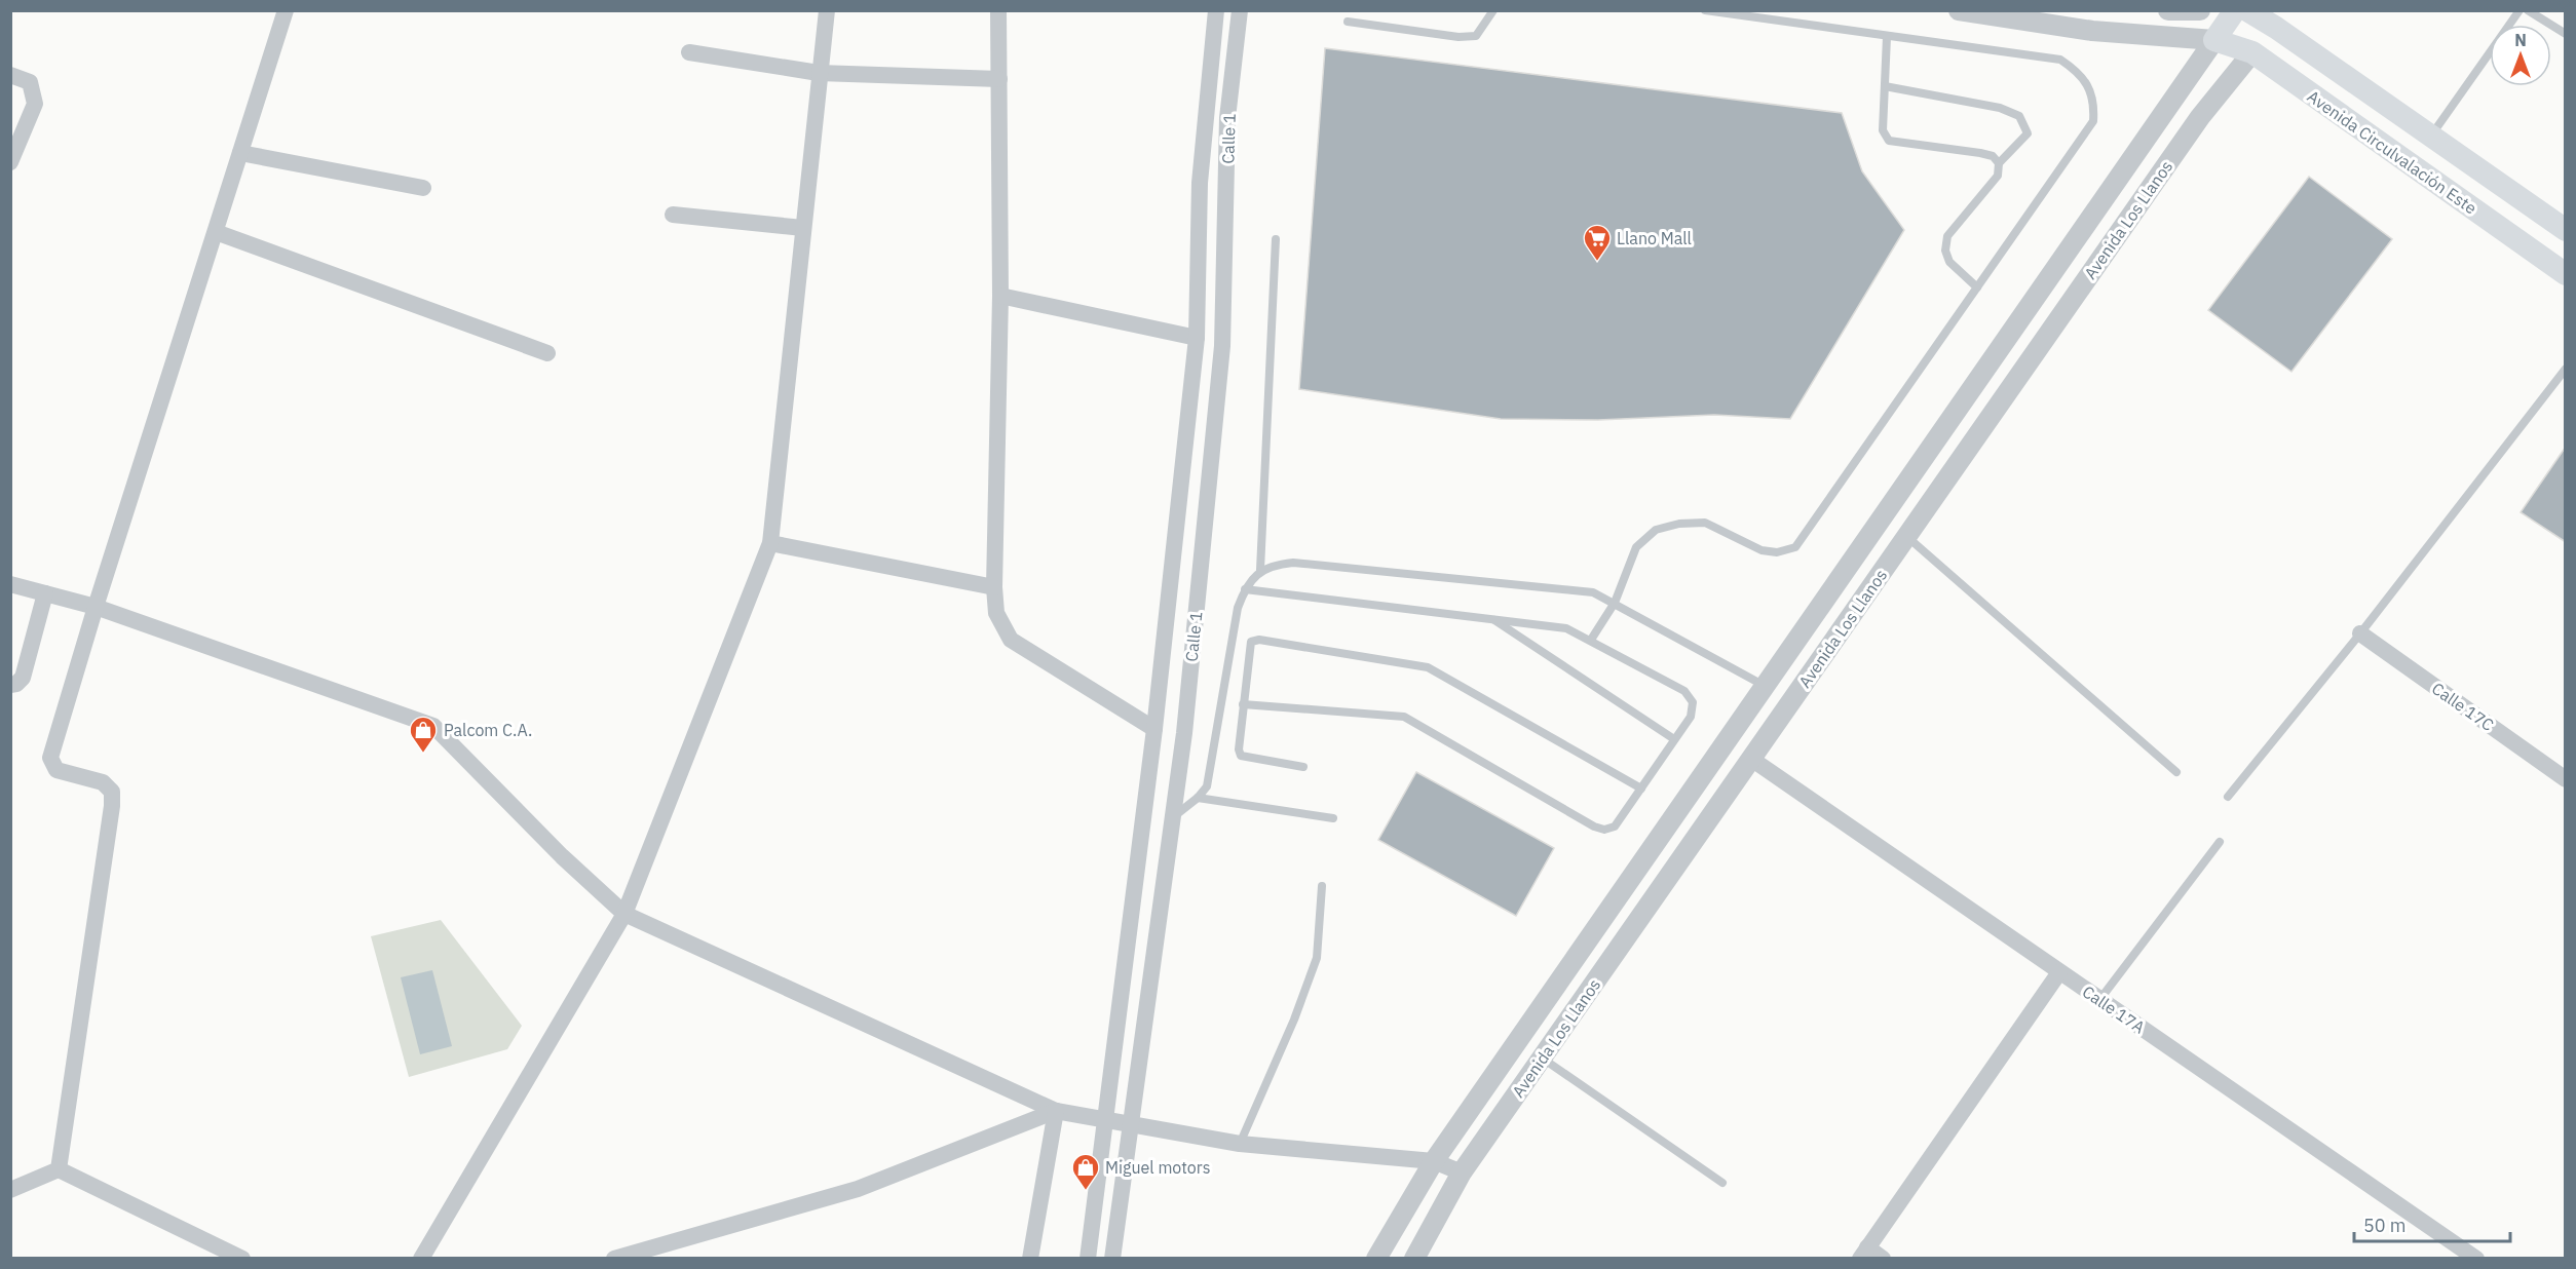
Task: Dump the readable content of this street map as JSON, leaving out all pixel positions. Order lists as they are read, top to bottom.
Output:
{
  "streets": {
    "main road": ["Avenida Circulvalación Este", "Avenida Los Llanos"],
    "street": ["Calle 1", "Calle 17C", "Calle 17A"]
  },
  "crossings": [
    ["Avenida Circulvalación Este", "Avenida Los Llanos"],
    ["Avenida Los Llanos", "Calle 17A"]
  ],
  "places": {
    "supermarket": ["Llano Mall"],
    "shop": ["Palcom C.A.", "Miguel motors"]
  },
  "scale_bar": "50 m",
  "north": "top"
}
